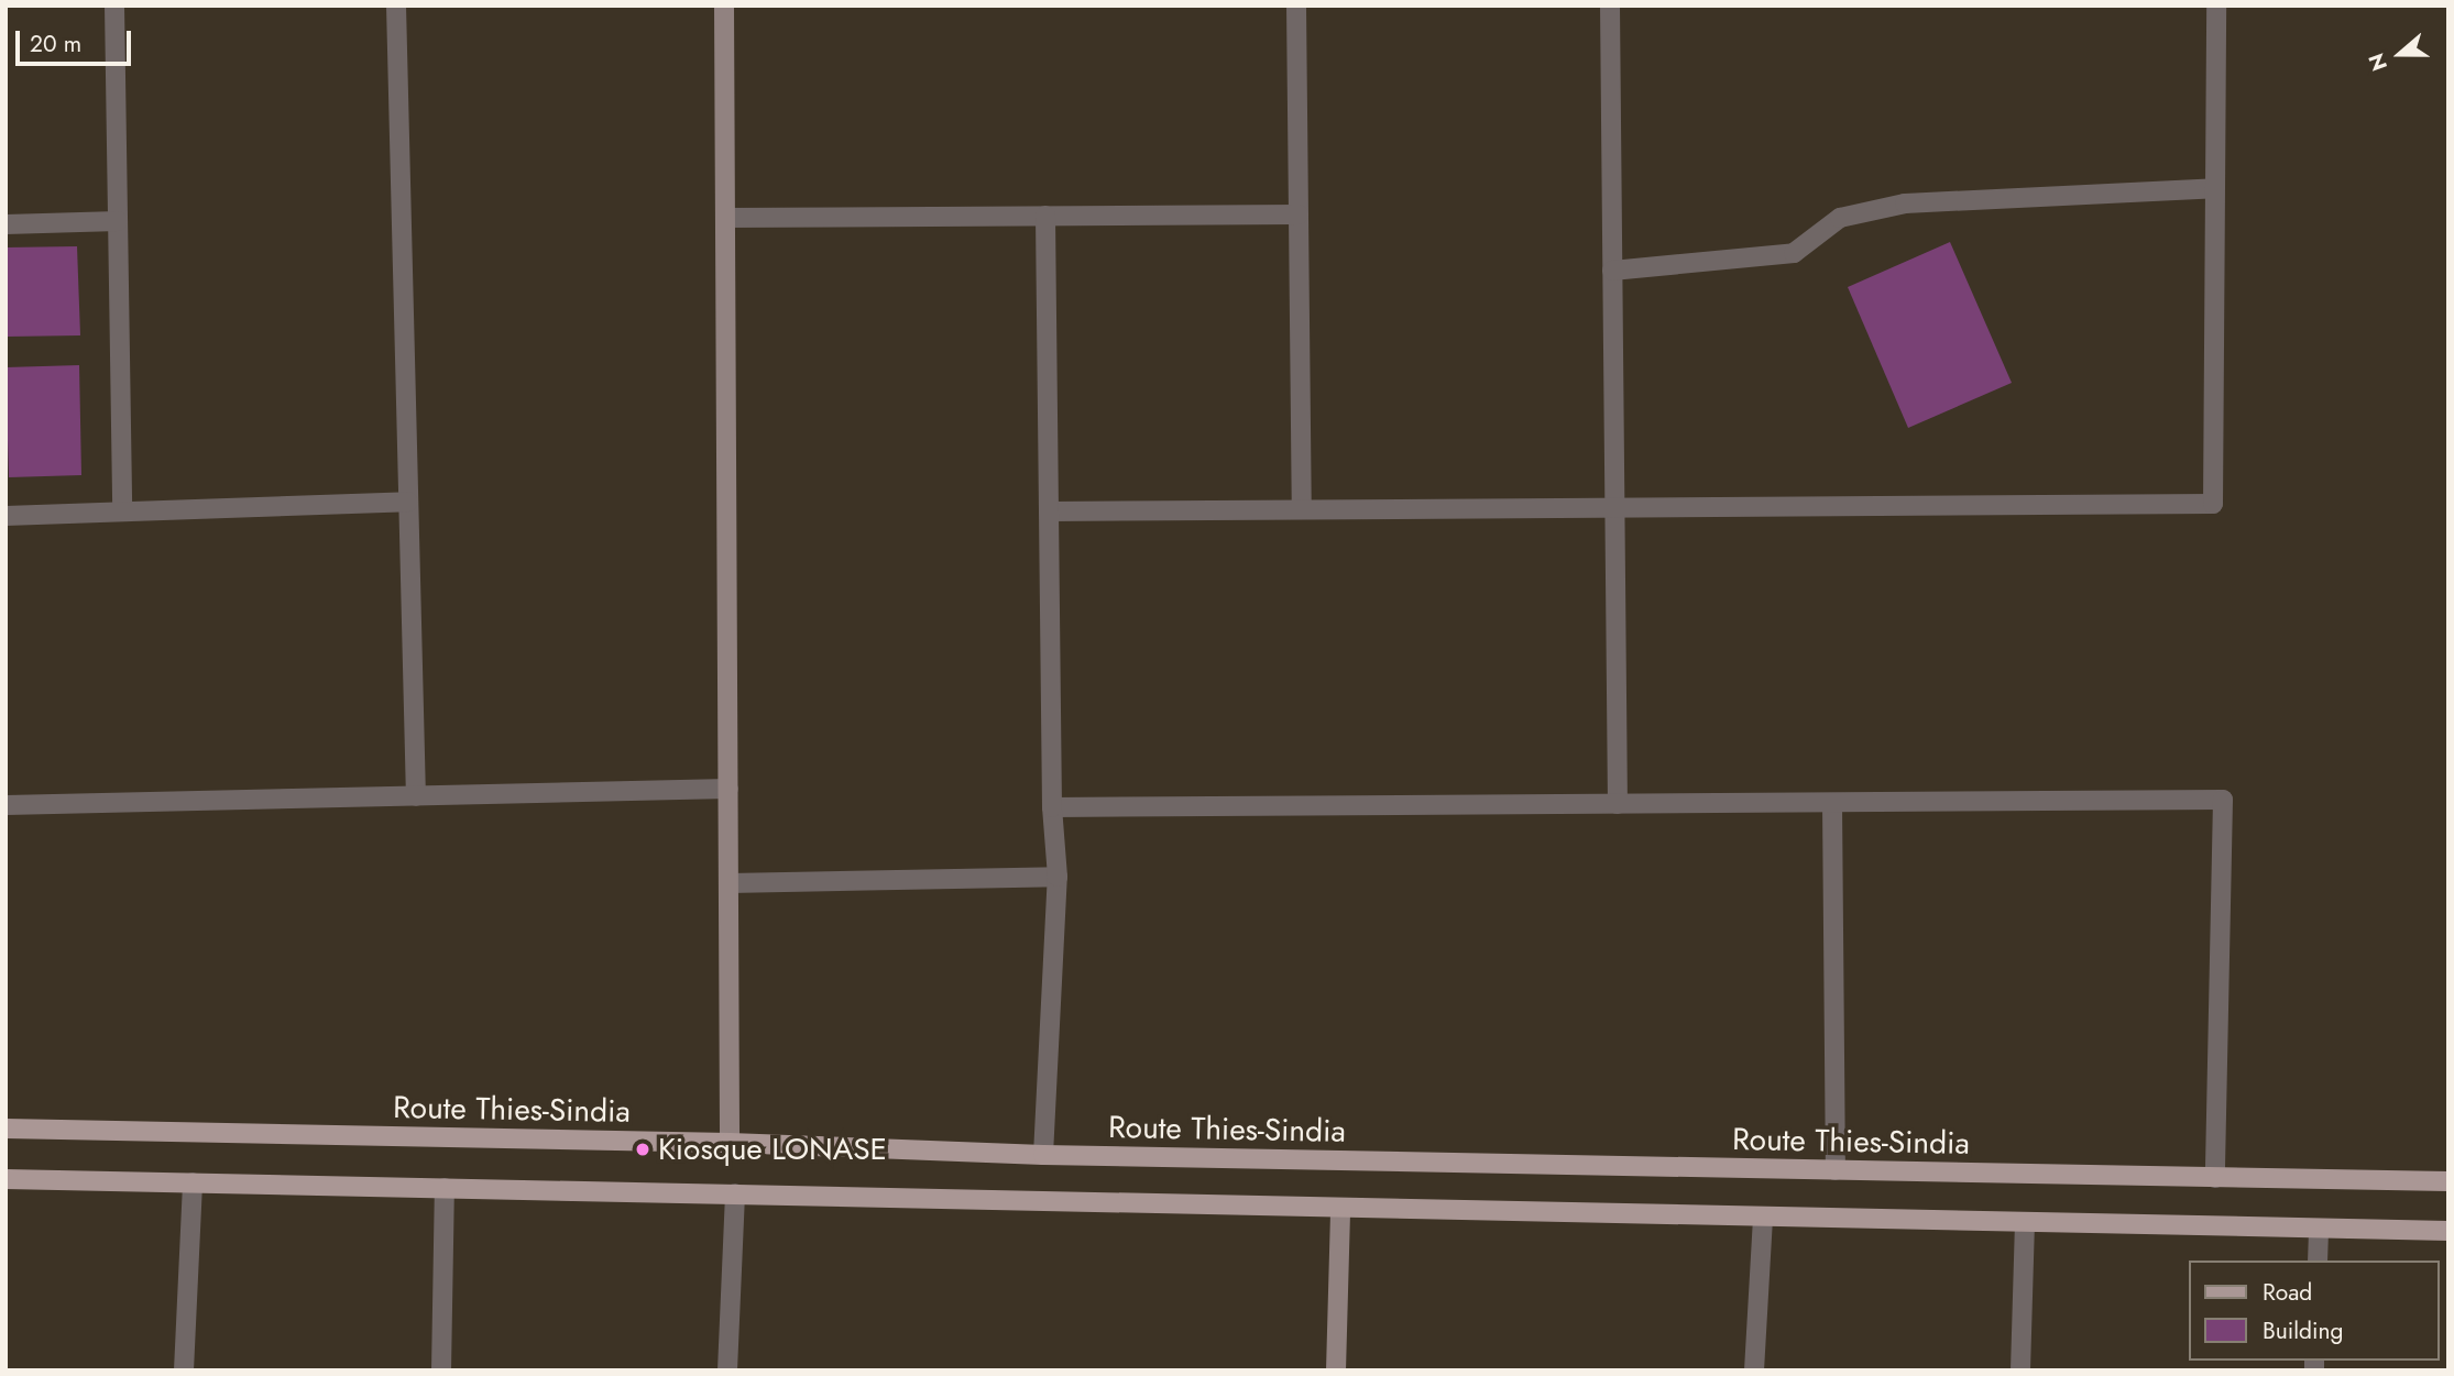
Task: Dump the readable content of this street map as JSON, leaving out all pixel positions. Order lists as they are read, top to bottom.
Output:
{
  "streets": {
    "main road": ["Route Thies-Sindia"]
  },
  "places": ["Kiosque LONASE"],
  "legend": ["Road", "Building"],
  "scale_bar": "20 m",
  "north": "left"
}
